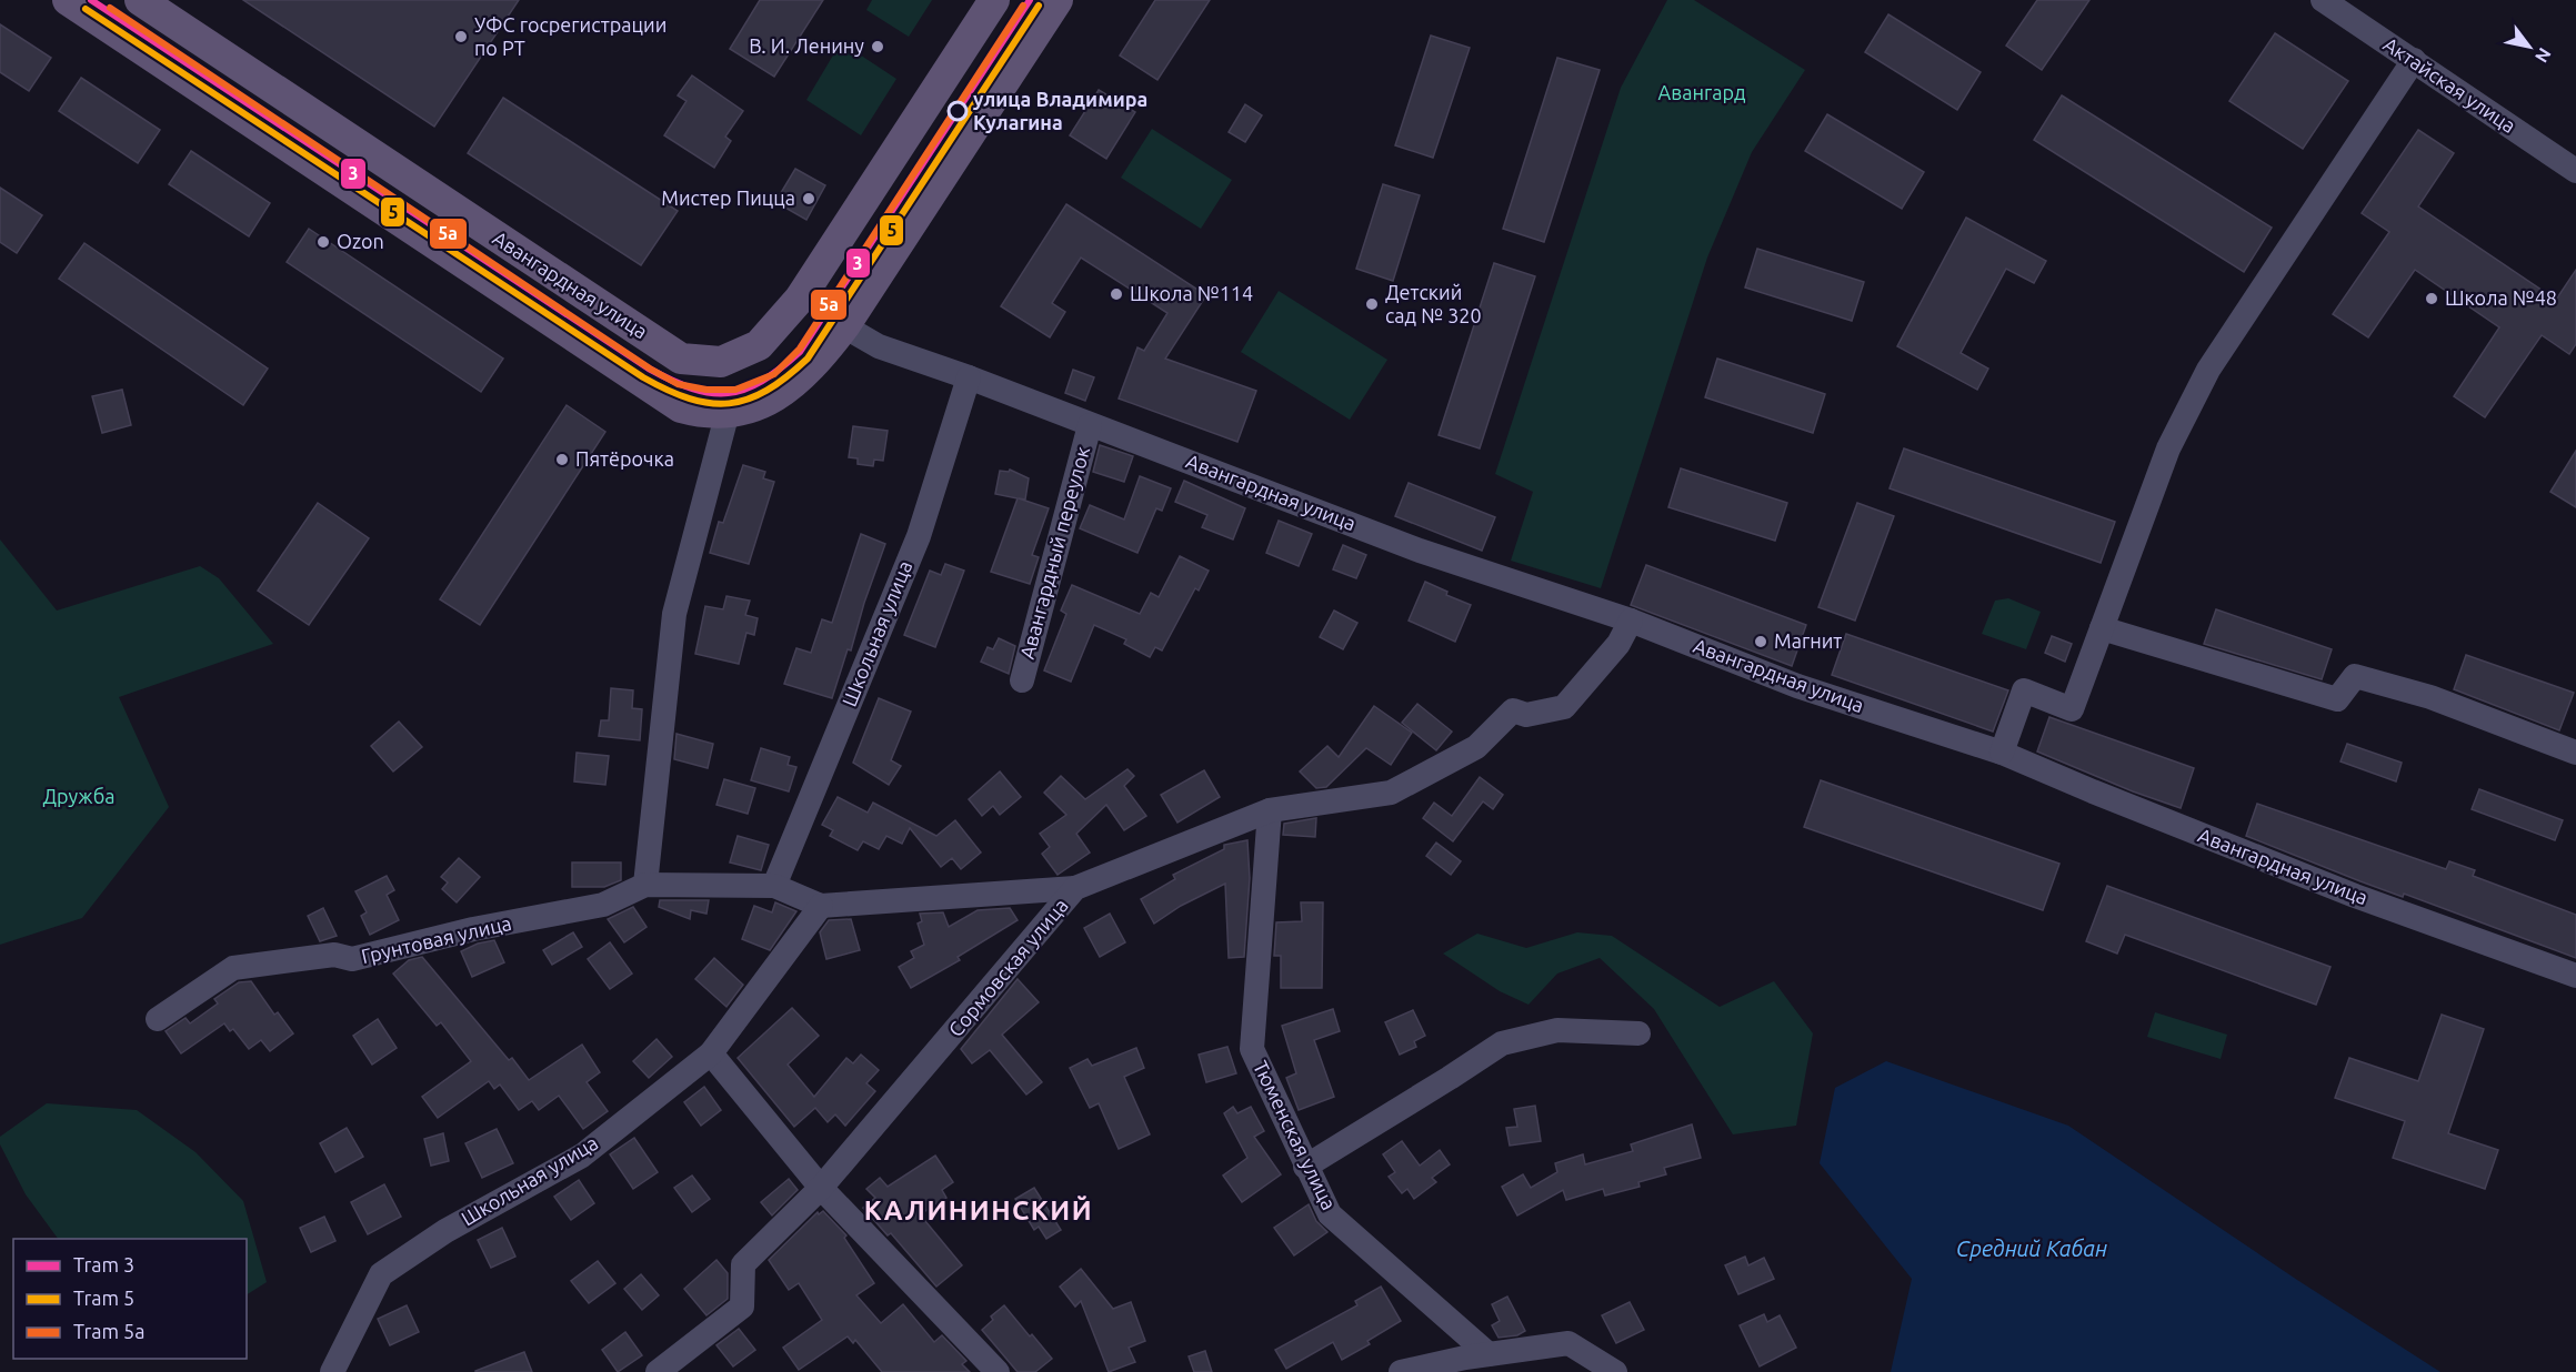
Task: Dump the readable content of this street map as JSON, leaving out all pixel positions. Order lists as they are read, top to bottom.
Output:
{
  "streets": {
    "main road": ["Авангардная улица"],
    "street": [
      "Актайская улица",
      "Авангардный переулок",
      "Школьная улица",
      "Грунтовая улица",
      "Сормовская улица",
      "Тюменская улица"
    ]
  },
  "crossings": [
    ["Авангардная улица", "Авангардный переулок"],
    ["Авангардная улица", "Школьная улица"],
    ["Авангардная улица", "Сормовская улица"],
    ["Школьная улица", "Грунтовая улица"],
    ["Грунтовая улица", "Сормовская улица"],
    ["Сормовская улица", "Тюменская улица"]
  ],
  "districts": ["КАЛИНИНСКИЙ"],
  "water": ["Средний Кабан"],
  "parks": ["Авангард", "Дружба"],
  "places": [
    "УФС госрегистрации по РТ",
    "В. И. Ленину",
    "улица Владимира Кулагина",
    "Мистер Пицца",
    "Ozon",
    "Школа №114",
    "Школа №48",
    "Детский сад № 320",
    "Пятёрочка",
    "Магнит"
  ],
  "lines": ["tram line 3", "tram line 5", "tram line 5а"],
  "legend": ["Tram 3", "Tram 5", "Tram 5а"],
  "north": "bottom right"
}
